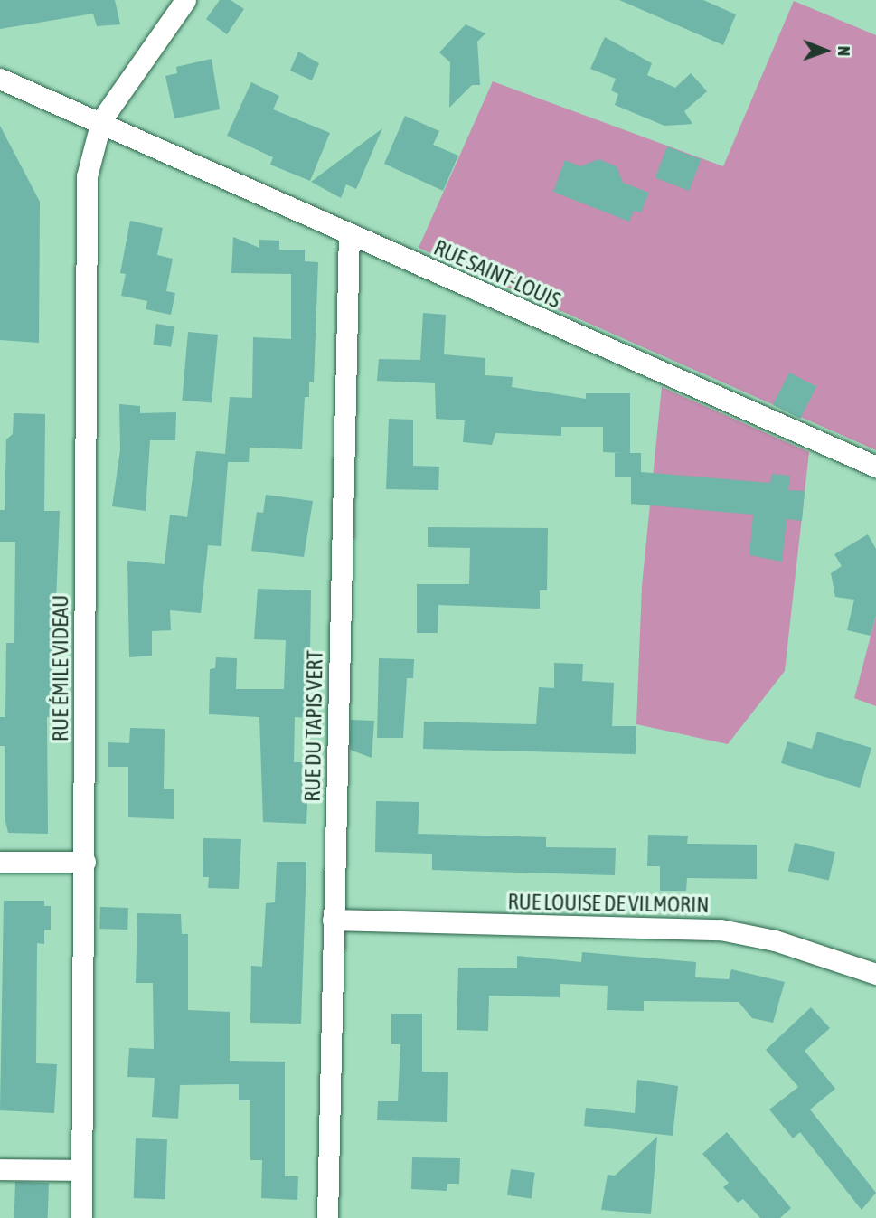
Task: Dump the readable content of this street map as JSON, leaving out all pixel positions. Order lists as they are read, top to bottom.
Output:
{
  "streets": {
    "street": [
      "RUE SAINT-LOUIS",
      "RUE ÉMILE VIDEAU",
      "RUE DU TAPIS VERT",
      "RUE LOUISE DE VILMORIN"
    ]
  },
  "crossings": [
    ["RUE SAINT-LOUIS", "RUE ÉMILE VIDEAU"],
    ["RUE SAINT-LOUIS", "RUE DU TAPIS VERT"],
    ["RUE DU TAPIS VERT", "RUE LOUISE DE VILMORIN"]
  ],
  "north": "right"
}
